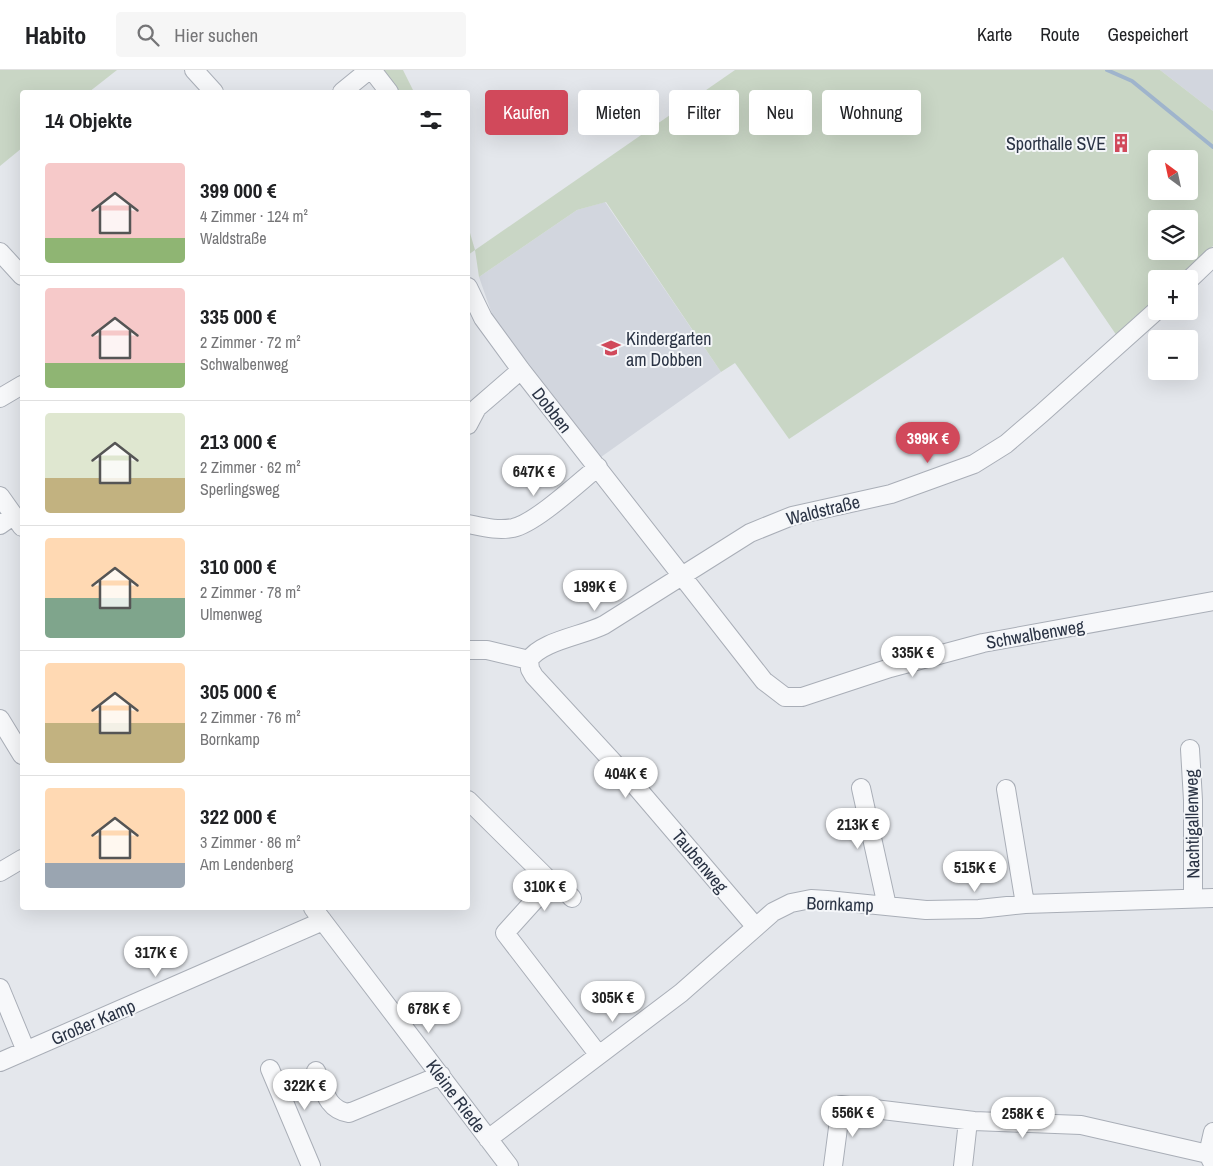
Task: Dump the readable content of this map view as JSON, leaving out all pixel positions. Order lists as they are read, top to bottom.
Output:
{
  "streets": {
    "street": [
      "Dobben",
      "Waldstraße",
      "Schwalbenweg",
      "Nachtigallenweg",
      "Taubenweg",
      "Bornkamp",
      "Großer Kamp",
      "Kleine Riede"
    ]
  },
  "crossings": [
    ["Dobben", "Waldstraße"],
    ["Dobben", "Schwalbenweg"],
    ["Waldstraße", "Schwalbenweg"],
    ["Waldstraße", "Taubenweg"],
    ["Nachtigallenweg", "Bornkamp"],
    ["Taubenweg", "Bornkamp"],
    ["Bornkamp", "Kleine Riede"],
    ["Großer Kamp", "Kleine Riede"]
  ],
  "places": {
    "building": ["Sporthalle SVE"],
    "school or university": ["Kindergarten am Dobben"]
  },
  "north": "top left",
  "page": {
    "header": "Habito",
    "search": "Hier suchen",
    "nav": ["Karte", "Route", "Gespeichert"],
    "chip": [
      "Kaufen",
      "Mieten",
      "Filter",
      "Neu",
      "Wohnung"
    ],
    "heading": "14 Objekte",
    "map_buttons": ["+", "−"],
    "list": [
      {
        "name": "399 000 €",
        "note": "4 Zimmer · 124 m² · Waldstraße"
      },
      {
        "name": "335 000 €",
        "note": "2 Zimmer · 72 m² · Schwalbenweg"
      },
      {
        "name": "213 000 €",
        "note": "2 Zimmer · 62 m² · Sperlingsweg"
      },
      {
        "name": "310 000 €",
        "note": "2 Zimmer · 78 m² · Ulmenweg"
      },
      {
        "name": "305 000 €",
        "note": "2 Zimmer · 76 m² · Bornkamp"
      },
      {
        "name": "322 000 €",
        "note": "3 Zimmer · 86 m² · Am Lendenberg"
      }
    ],
    "price": [
      "399K €",
      "647K €",
      "199K €",
      "335K €",
      "404K €",
      "213K €",
      "515K €",
      "310K €",
      "317K €",
      "305K €",
      "678K €",
      "322K €",
      "556K €",
      "258K €"
    ]
  }
}
